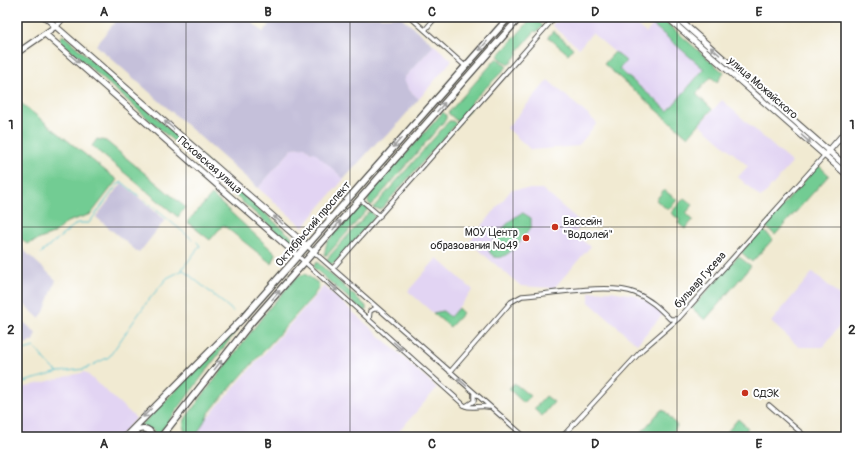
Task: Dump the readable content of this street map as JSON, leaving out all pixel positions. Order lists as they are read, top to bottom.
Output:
{
  "streets": {
    "main road": [
      "улица Можайского",
      "Псковская улица",
      "Октябрьский проспект",
      "бульвар Гусева"
    ]
  },
  "crossings": [
    ["улица Можайского", "бульвар Гусева"],
    ["Псковская улица", "Октябрьский проспект"]
  ],
  "places": ["Бассейн \"Водолей\"", "МОУ Центр образования №49", "СДЭК"],
  "grid": {
    "columns": [
      "A",
      "B",
      "C",
      "D",
      "E"
    ],
    "rows": ["1", "2"]
  }
}
